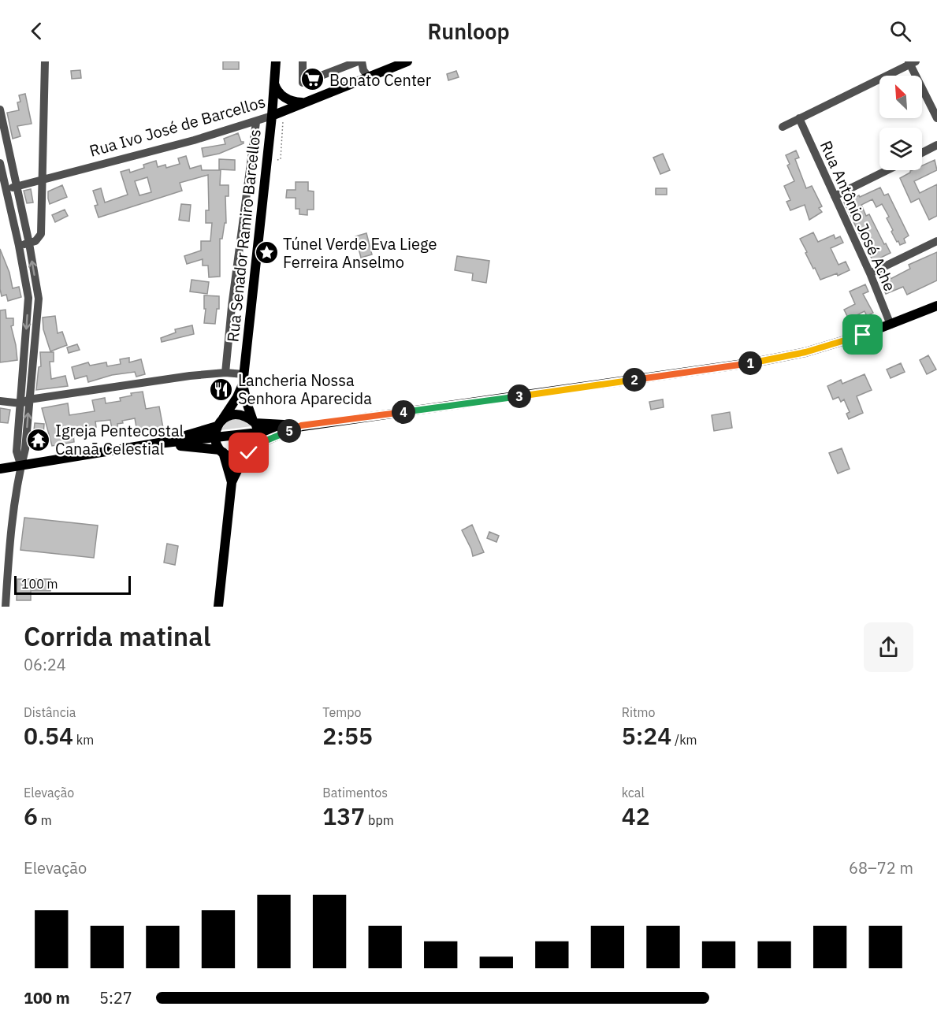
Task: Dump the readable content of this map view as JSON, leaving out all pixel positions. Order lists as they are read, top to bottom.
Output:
{
  "streets": {
    "main road": ["Rua Ivo José de Barcellos", "Rua Senador Ramiro Barcellos"],
    "street": ["Rua Antônio José Ache"]
  },
  "crossings": [
    ["Rua Ivo José de Barcellos", "Rua Senador Ramiro Barcellos"]
  ],
  "places": {
    "supermarket": ["Bonato Center"],
    "place": ["Túnel Verde Eva Liege Ferreira Anselmo"],
    "restaurant": ["Lancheria Nossa Senhora Aparecida"],
    "temple": ["Igreja Pentecostal Canaã Celestial"]
  },
  "scale_bar": "100 m",
  "north": "top left",
  "page": {
    "header": "Runloop",
    "pins": [
      "1",
      "2",
      "3",
      "4",
      "5"
    ],
    "scale": "100 m",
    "heading": ["Corrida matinal", "06:24"],
    "stats": [
      ["Distância", "0.54 km"],
      ["Tempo", "2:55"],
      ["Ritmo", "5:24 /km"],
      ["Elevação", "6 m"],
      ["Batimentos", "137 bpm"],
      ["kcal", "42"]
    ],
    "chart": ["Elevação", "68–72 m"],
    "list": [
      {
        "name": "100 m",
        "note": "5:27"
      }
    ]
  }
}
